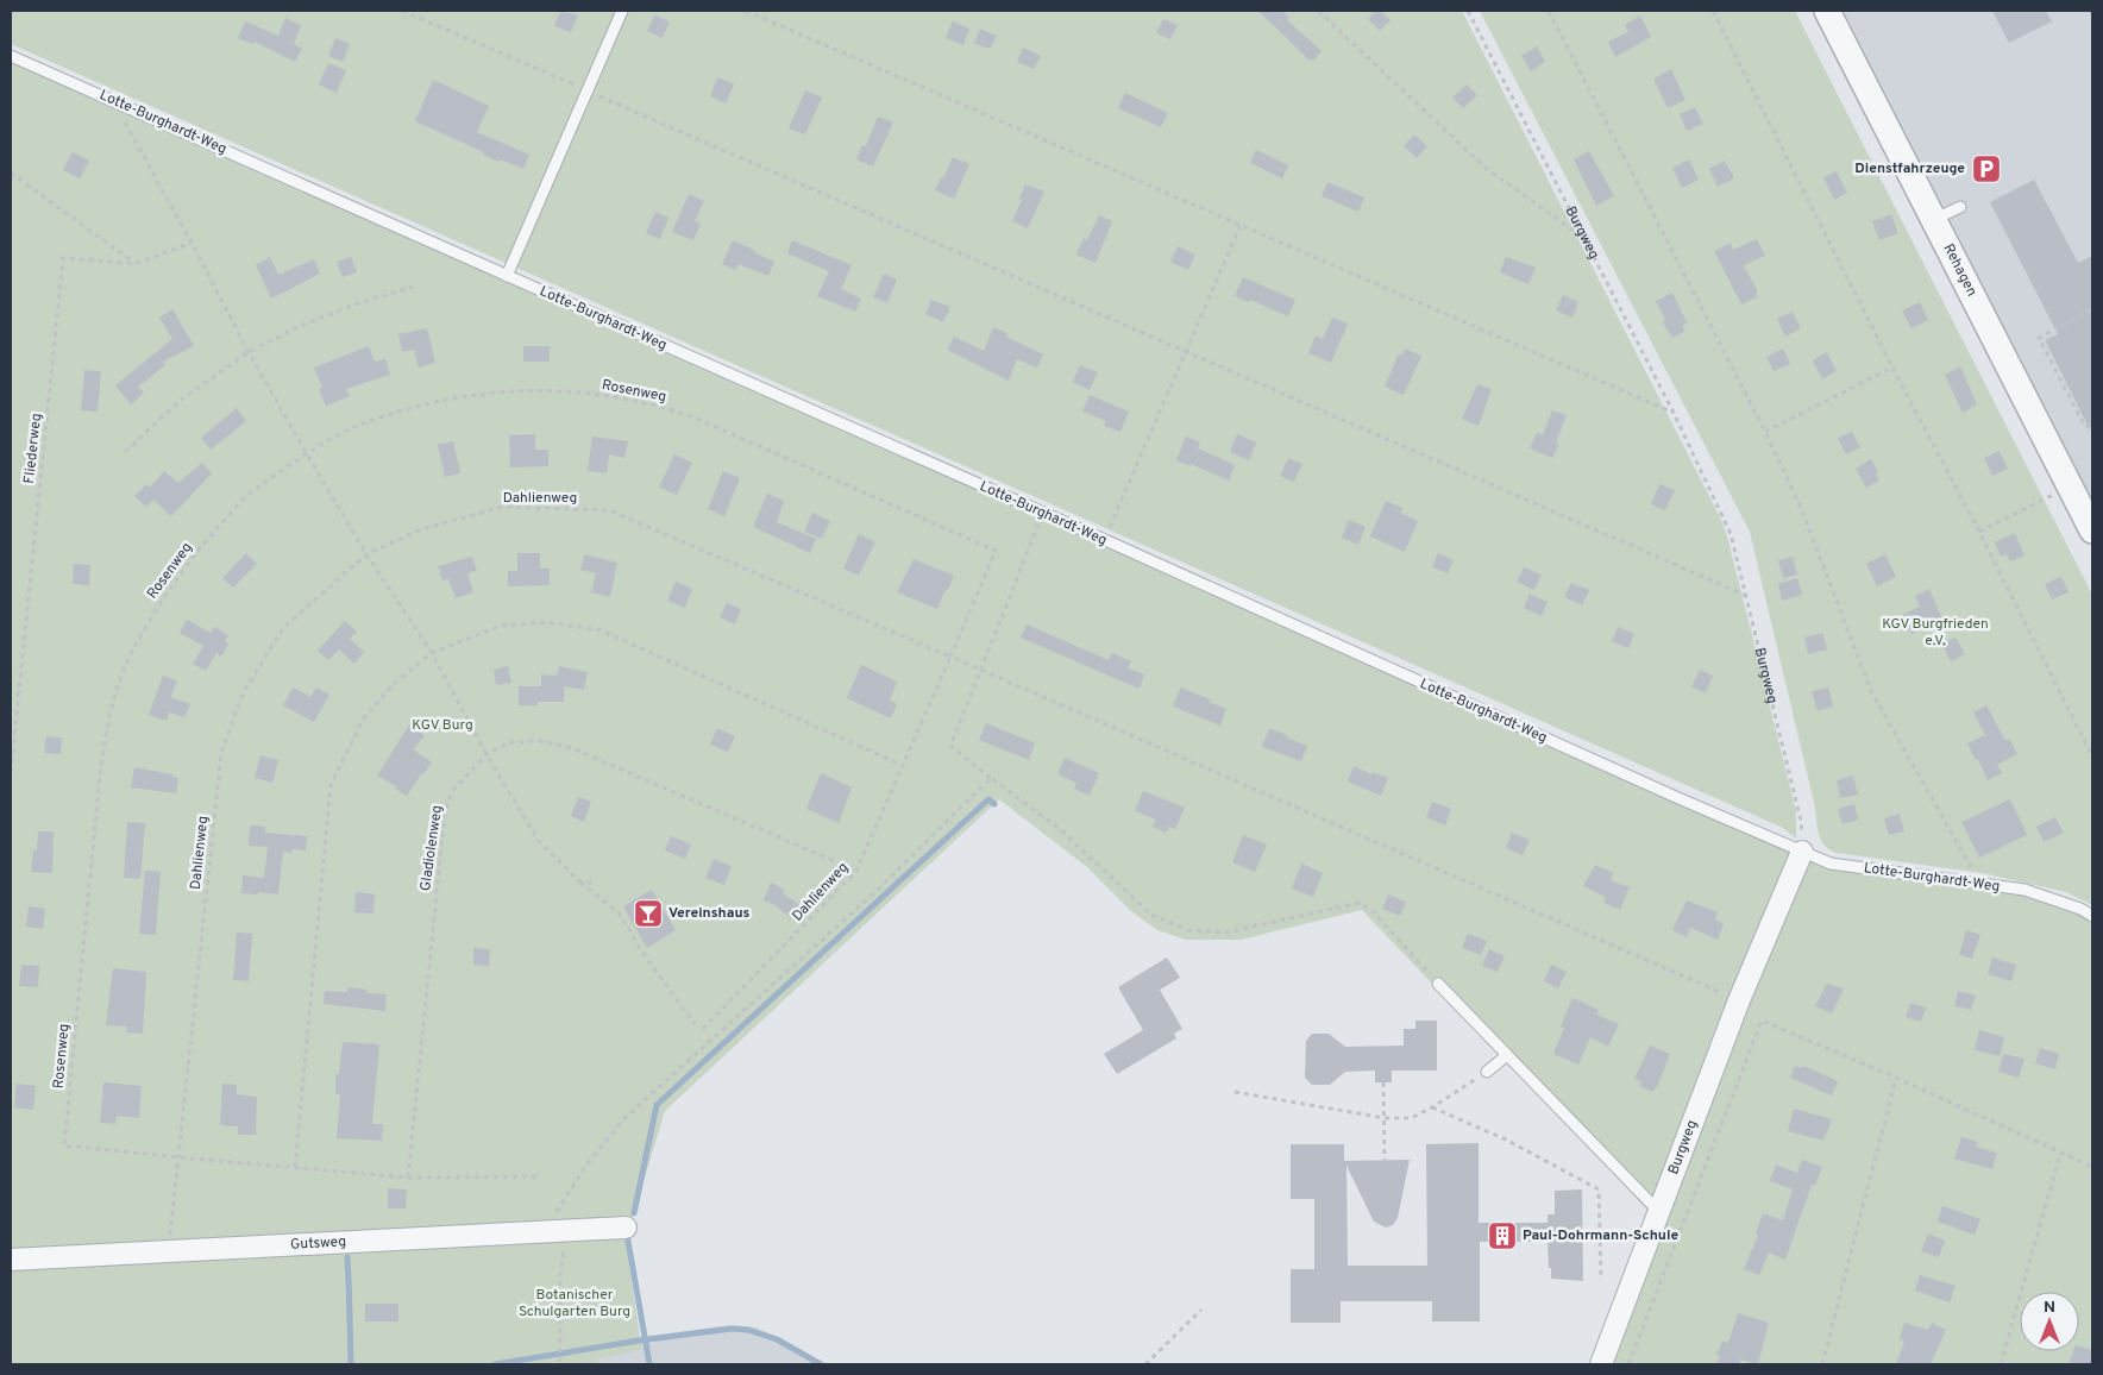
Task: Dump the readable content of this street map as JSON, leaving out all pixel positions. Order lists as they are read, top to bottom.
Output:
{
  "streets": {
    "street": ["Burgweg", "Rehagen", "Gutsweg"],
    "lane": ["Lotte-Burghardt-Weg"],
    "path": [
      "Rosenweg",
      "Fliederweg",
      "Dahlienweg",
      "Gladiolenweg"
    ]
  },
  "crossings": [
    ["Lotte-Burghardt-Weg", "Burgweg"],
    ["Rosenweg", "Dahlienweg"],
    ["Rosenweg", "Gladiolenweg"],
    ["Dahlienweg", "Gladiolenweg"],
    ["Dahlienweg", "Gutsweg"]
  ],
  "parks": ["KGV Burgfrieden e.V.", "KGV Burg", "Botanischer Schulgarten Burg"],
  "places": {
    "parking": ["Dienstfahrzeuge"],
    "bar": ["Vereinshaus"],
    "building": ["Paul-Dohrmann-Schule"]
  },
  "north": "top"
}
